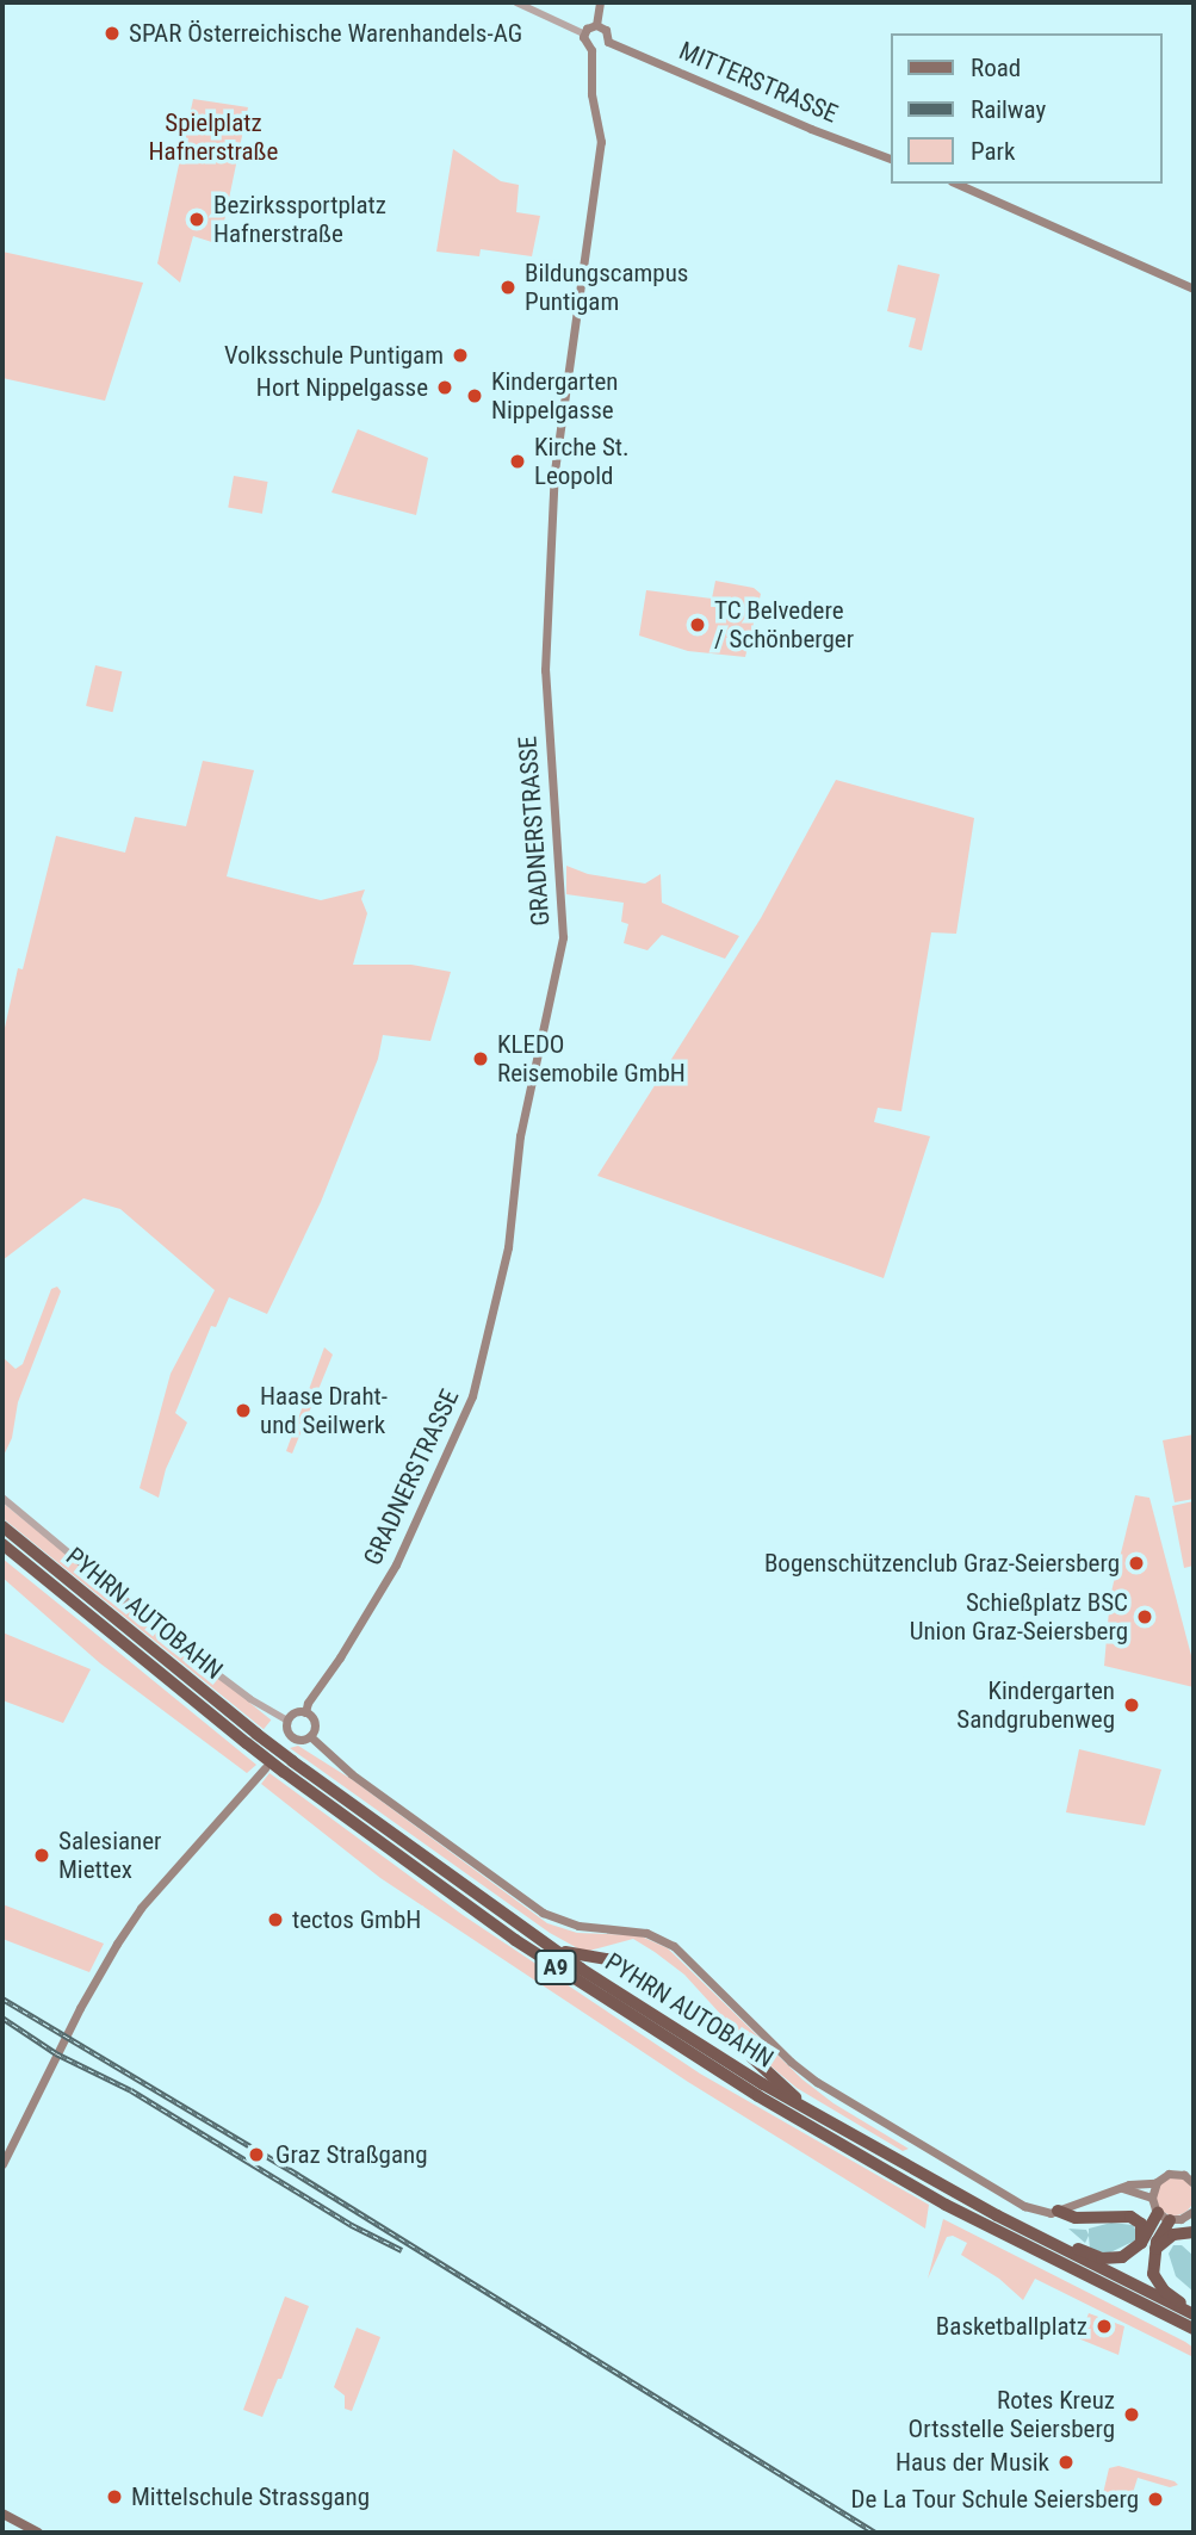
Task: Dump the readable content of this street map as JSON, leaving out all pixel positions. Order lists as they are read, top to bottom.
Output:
{
  "streets": {
    "highway": ["PYHRN AUTOBAHN", "A9"],
    "main road": ["MITTERSTRASSE", "GRADNERSTRASSE"]
  },
  "crossings": [
    ["MITTERSTRASSE", "GRADNERSTRASSE"]
  ],
  "parks": ["Spielplatz Hafnerstraße"],
  "places": [
    "SPAR Österreichische Warenhandels-AG",
    "Bezirkssportplatz Hafnerstraße",
    "Bildungscampus Puntigam",
    "Volksschule Puntigam",
    "Hort Nippelgasse",
    "Kindergarten Nippelgasse",
    "Kirche St. Leopold",
    "TC Belvedere / Schönberger",
    "KLEDO Reisemobile GmbH",
    "Haase Draht- und Seilwerk",
    "Bogenschützenclub Graz-Seiersberg",
    "Schießplatz BSC Union Graz-Seiersberg",
    "Kindergarten Sandgrubenweg",
    "Salesianer Miettex",
    "tectos GmbH",
    "Graz Straßgang",
    "Basketballplatz",
    "Rotes Kreuz Ortsstelle Seiersberg",
    "Haus der Musik",
    "Mittelschule Strassgang",
    "De La Tour Schule Seiersberg"
  ],
  "legend": ["Road", "Railway", "Park"]
}
